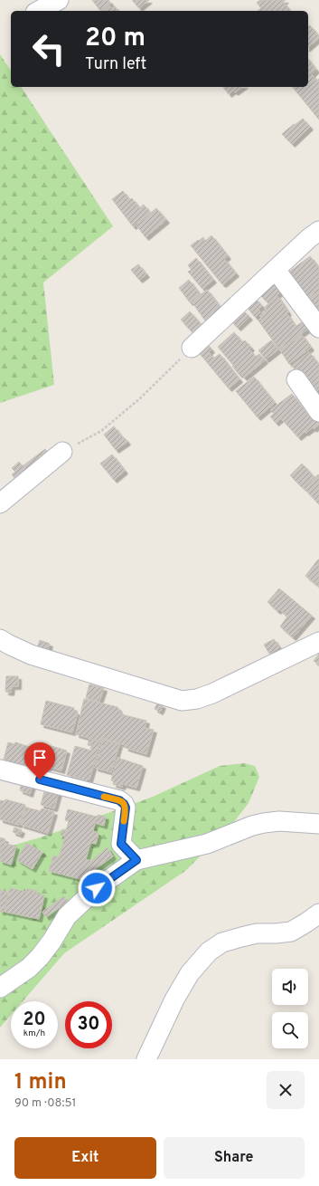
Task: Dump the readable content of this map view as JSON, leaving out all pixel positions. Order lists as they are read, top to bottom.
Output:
{
  "page": {
    "turn": ["20 m", "Turn left"],
    "speed": "20 km/h",
    "limit": "30",
    "heading": ["1 min", "90 m · 08:51"],
    "buttons": ["Exit", "Share"]
  }
}
